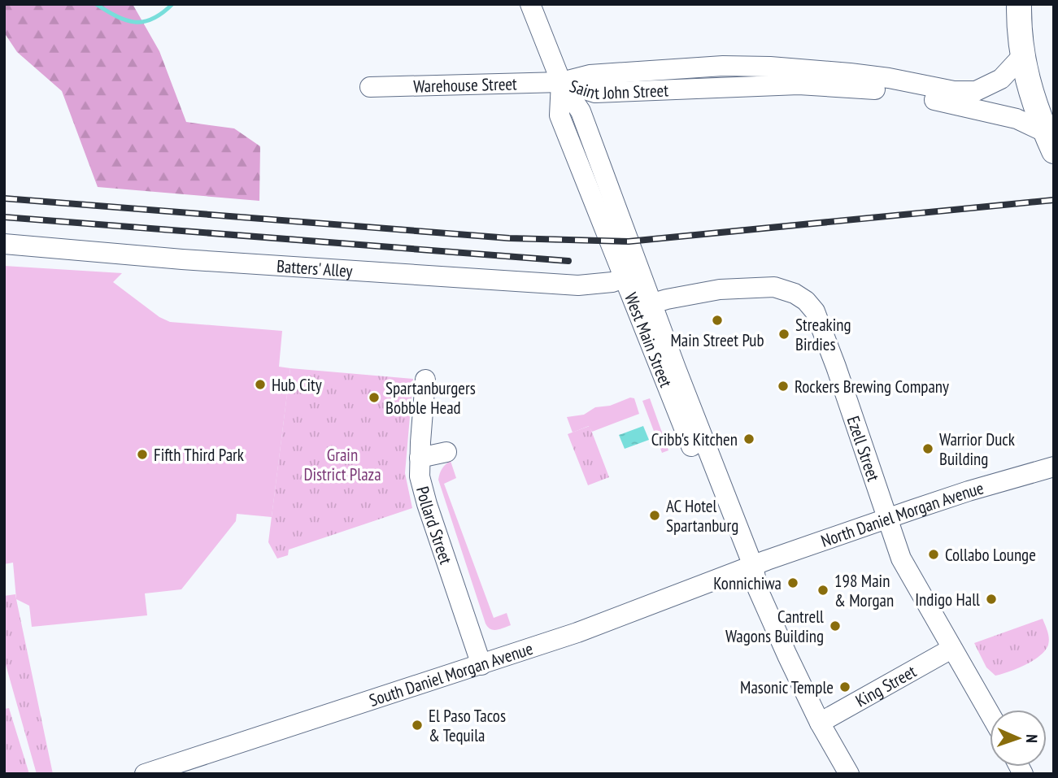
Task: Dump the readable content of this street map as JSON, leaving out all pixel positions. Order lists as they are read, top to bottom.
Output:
{
  "streets": {
    "street": [
      "Warehouse Street",
      "Saint John Street",
      "Batters' Alley",
      "West Main Street",
      "Ezell Street",
      "North Daniel Morgan Avenue",
      "Pollard Street",
      "South Daniel Morgan Avenue",
      "King Street"
    ]
  },
  "crossings": [
    ["Warehouse Street", "Saint John Street"],
    ["Warehouse Street", "West Main Street"],
    ["Saint John Street", "West Main Street"],
    ["Batters' Alley", "West Main Street"],
    ["West Main Street", "Ezell Street"],
    ["West Main Street", "North Daniel Morgan Avenue"],
    ["West Main Street", "South Daniel Morgan Avenue"],
    ["West Main Street", "King Street"],
    ["Ezell Street", "North Daniel Morgan Avenue"],
    ["Ezell Street", "King Street"],
    ["North Daniel Morgan Avenue", "South Daniel Morgan Avenue"],
    ["Pollard Street", "South Daniel Morgan Avenue"]
  ],
  "parks": ["Grain District Plaza"],
  "places": [
    "Main Street Pub",
    "Streaking Birdies",
    "Hub City",
    "Rockers Brewing Company",
    "Spartanburgers Bobble Head",
    "Cribb's Kitchen",
    "Warrior Duck Building",
    "Fifth Third Park",
    "AC Hotel Spartanburg",
    "Collabo Lounge",
    "Konnichiwa",
    "198 Main & Morgan",
    "Indigo Hall",
    "Cantrell Wagons Building",
    "Masonic Temple",
    "El Paso Tacos & Tequila"
  ],
  "north": "right"
}
